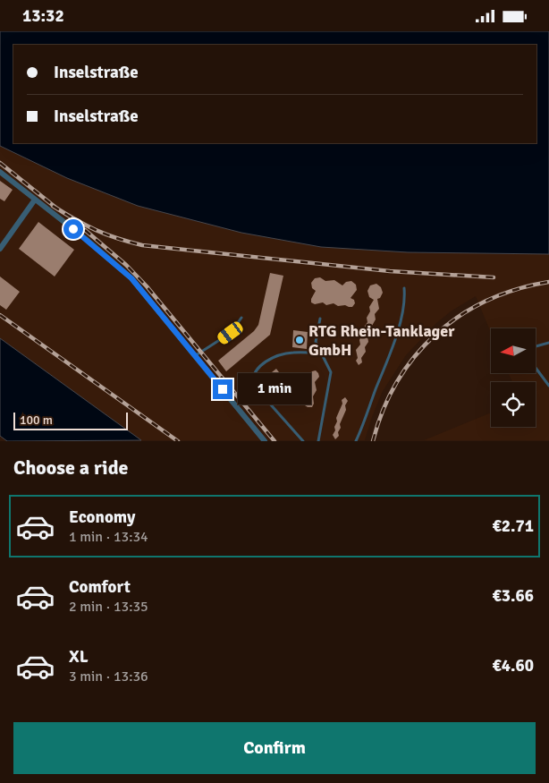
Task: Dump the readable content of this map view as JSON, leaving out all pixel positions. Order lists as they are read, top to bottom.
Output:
{
  "places": ["RTG Rhein-Tanklager GmbH"],
  "scale_bar": "100 m",
  "north": "left",
  "page": {
    "status": "13:32",
    "banner": ["Inselstraße", "Inselstraße"],
    "bubble": "1 min",
    "scale": "100 m",
    "heading": "Choose a ride",
    "list": [
      {
        "name": "Economy",
        "note": "1 min · 13:34",
        "value": "€2.71"
      },
      {
        "name": "Comfort",
        "note": "2 min · 13:35",
        "value": "€3.66"
      },
      {
        "name": "XL",
        "note": "3 min · 13:36",
        "value": "€4.60"
      }
    ],
    "buttons": "Confirm"
  }
}
